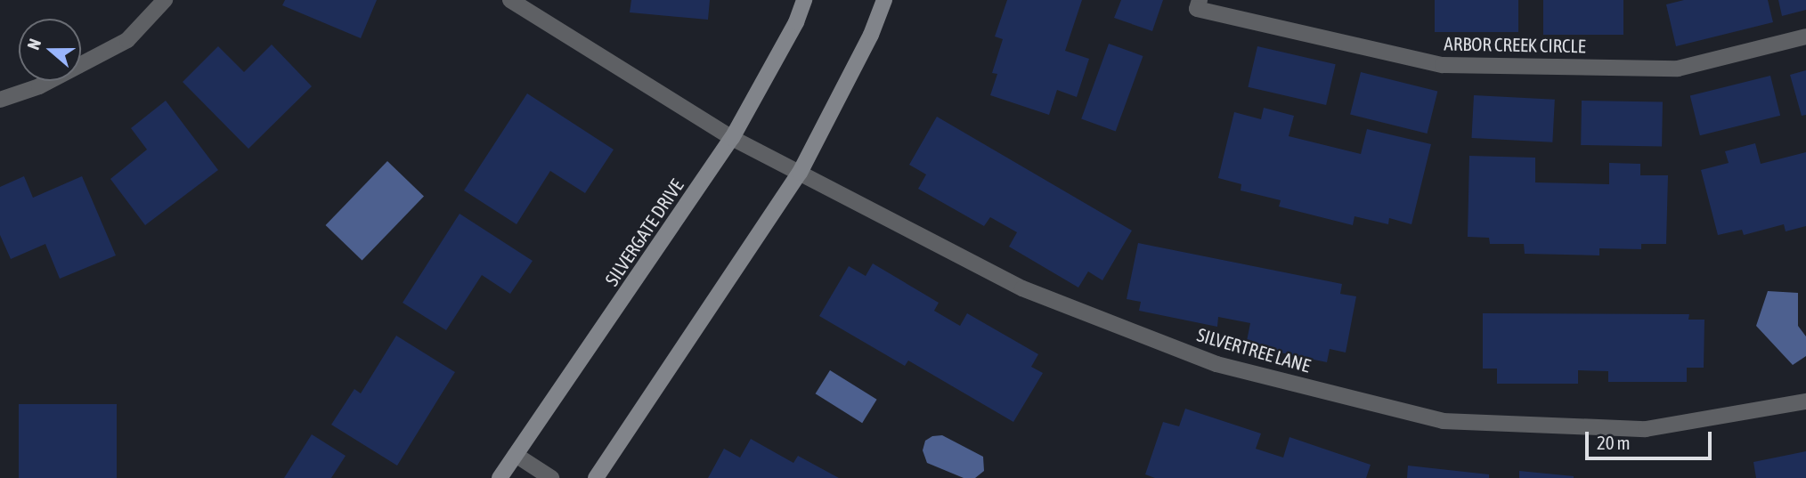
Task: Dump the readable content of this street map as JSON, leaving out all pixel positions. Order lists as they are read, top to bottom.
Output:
{
  "streets": {
    "street": ["ARBOR CREEK CIRCLE", "SILVERGATE DRIVE", "SILVERTREE LANE"]
  },
  "crossings": [
    ["SILVERGATE DRIVE", "SILVERTREE LANE"]
  ],
  "scale_bar": "20 m",
  "north": "left"
}
